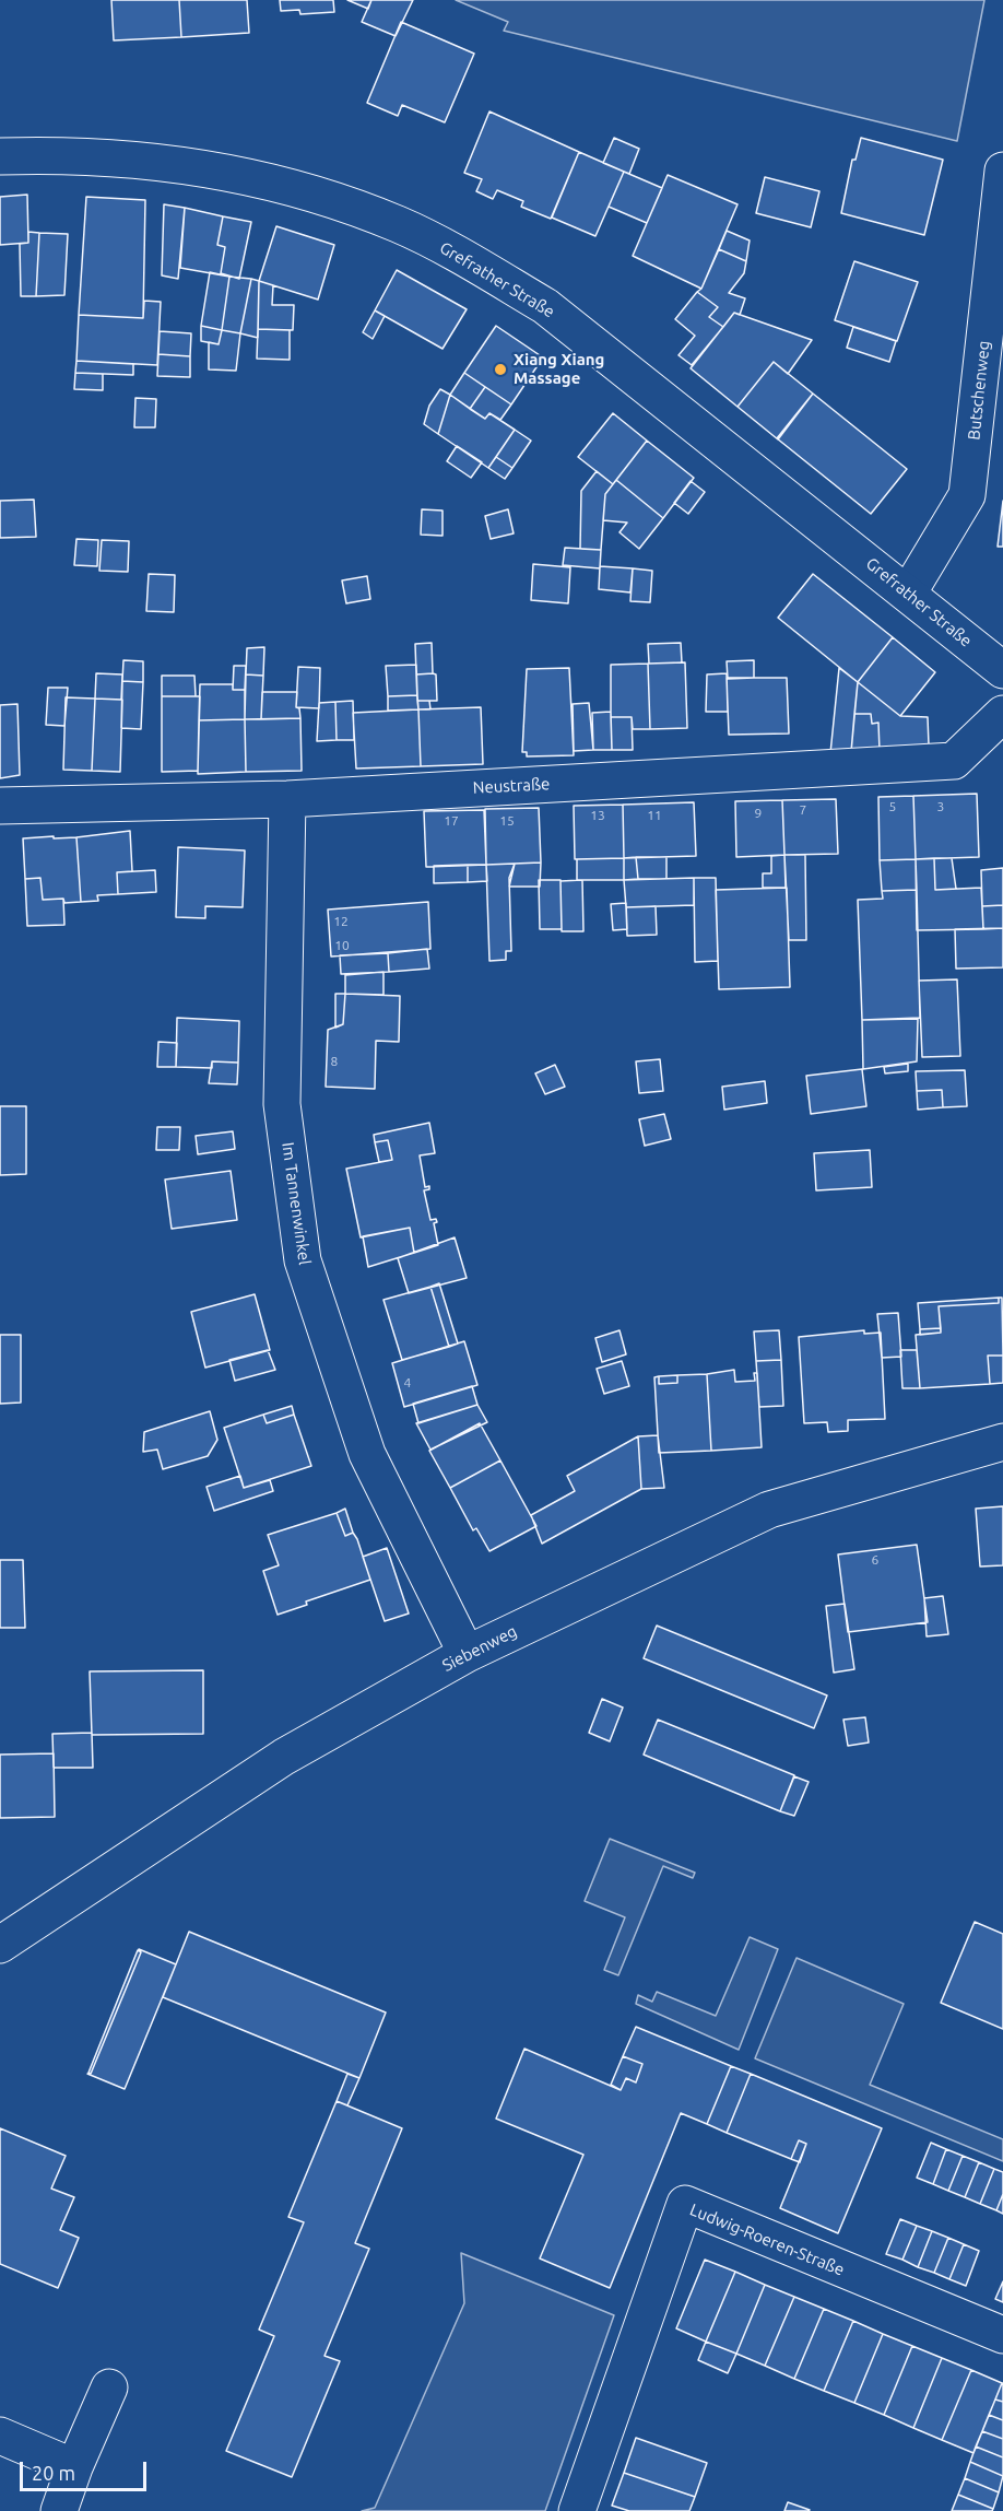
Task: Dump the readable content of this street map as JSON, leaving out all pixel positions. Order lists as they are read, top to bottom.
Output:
{
  "streets": {
    "street": [
      "Grefrather Straße",
      "Butschenweg",
      "Neustraße",
      "Im Tannenwinkel",
      "Siebenweg",
      "Ludwig-Roeren-Straße"
    ]
  },
  "crossings": [
    ["Grefrather Straße", "Butschenweg"],
    ["Neustraße", "Im Tannenwinkel"],
    ["Im Tannenwinkel", "Siebenweg"]
  ],
  "places": ["Xiang Xiang Massage"],
  "house_numbers": [
    "5",
    "3",
    "7",
    "9",
    "13",
    "11",
    "17",
    "15",
    "12",
    "10",
    "8",
    "4",
    "6"
  ],
  "scale_bar": "20 m"
}
